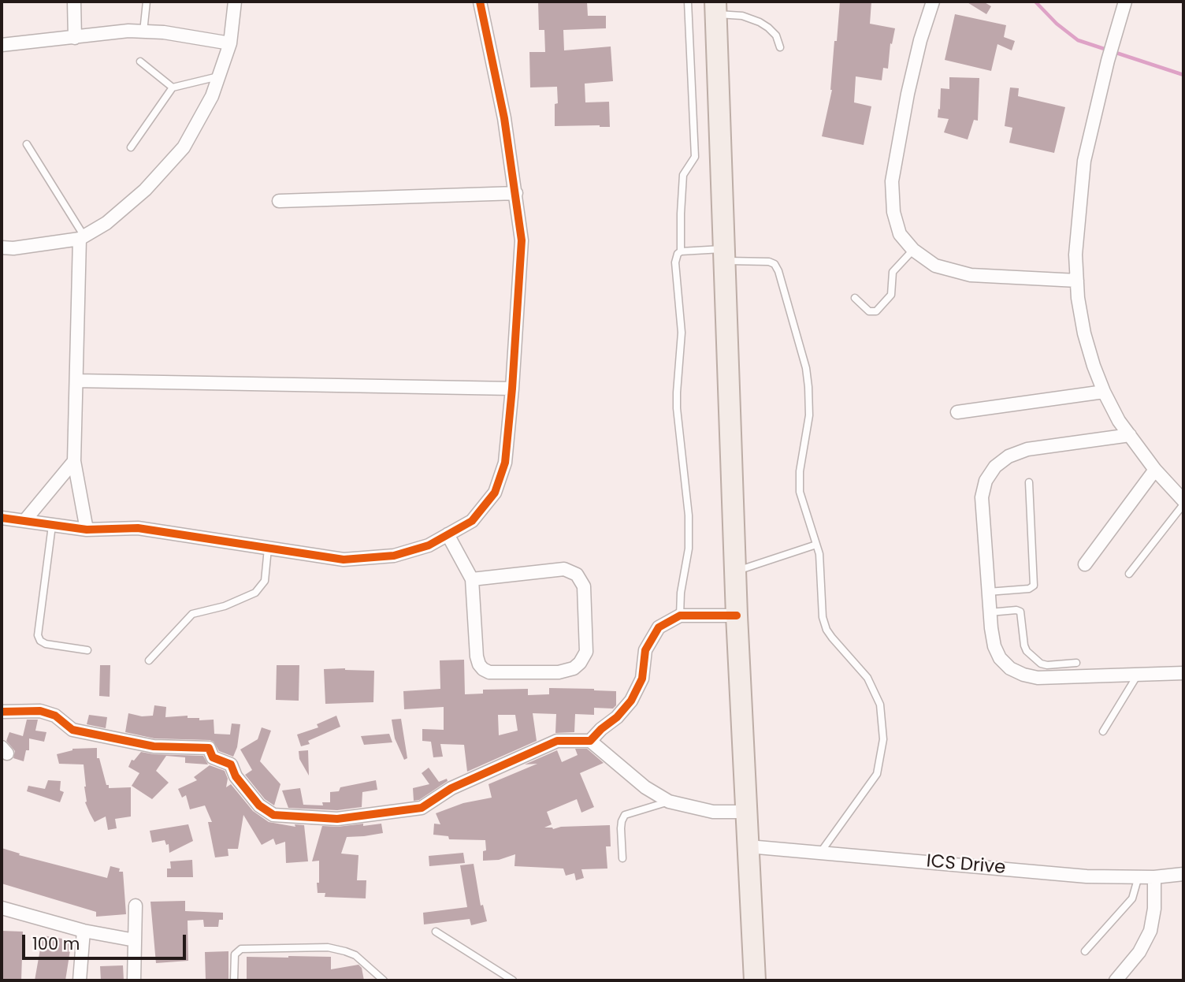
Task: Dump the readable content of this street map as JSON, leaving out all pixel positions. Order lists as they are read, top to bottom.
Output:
{
  "streets": {
    "street": ["ICS Drive"]
  },
  "scale_bar": "100 m"
}
